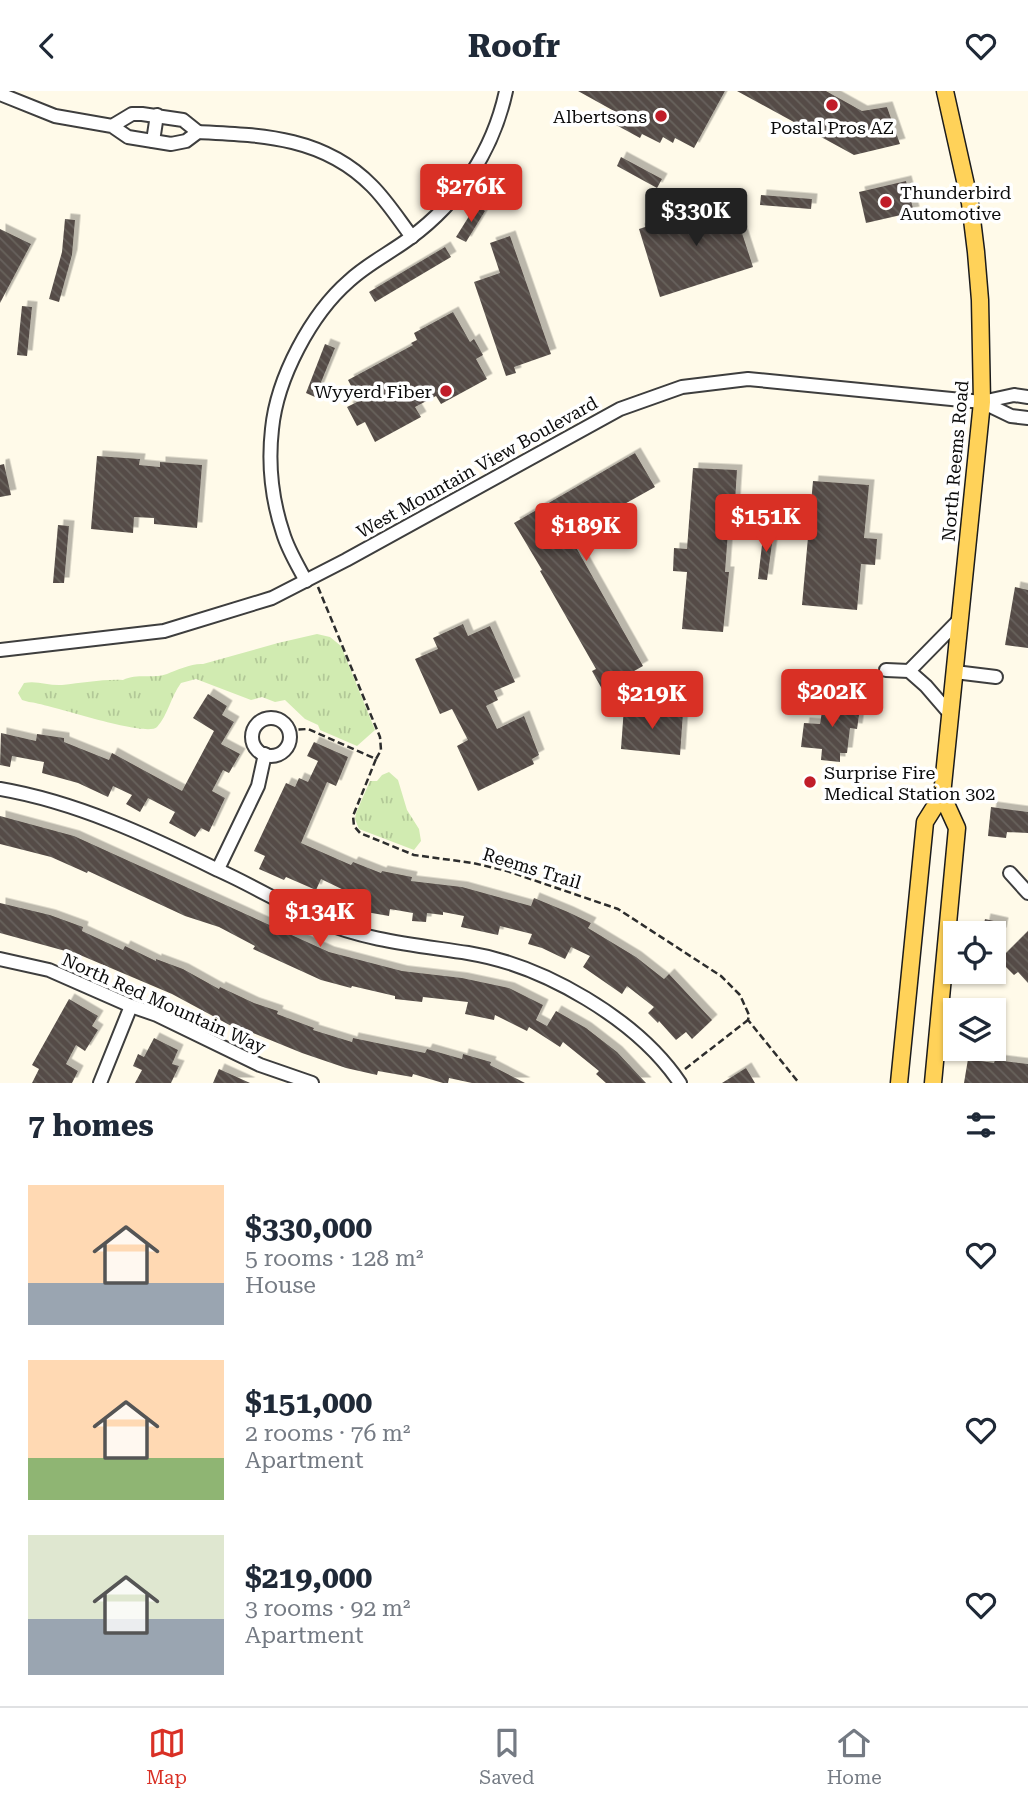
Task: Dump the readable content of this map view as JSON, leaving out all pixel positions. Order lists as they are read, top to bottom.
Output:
{
  "streets": {
    "main road": ["North Reems Road"],
    "street": ["West Mountain View Boulevard", "North Red Mountain Way"],
    "path": ["Reems Trail"]
  },
  "crossings": [
    ["North Reems Road", "West Mountain View Boulevard"]
  ],
  "places": [
    "Postal Pros AZ",
    "Albertsons",
    "Thunderbird Automotive",
    "Wyyerd Fiber",
    "Surprise Fire Medical Station 302"
  ],
  "page": {
    "header": "Roofr",
    "price": [
      "$276K",
      "$330K",
      "$151K",
      "$189K",
      "$202K",
      "$219K",
      "$134K"
    ],
    "heading": "7 homes",
    "list": [
      {
        "name": "$330,000",
        "note": "5 rooms · 128 m² · House"
      },
      {
        "name": "$151,000",
        "note": "2 rooms · 76 m² · Apartment"
      },
      {
        "name": "$219,000",
        "note": "3 rooms · 92 m² · Apartment"
      }
    ],
    "tabs": ["Map", "Saved", "Home"]
  }
}
